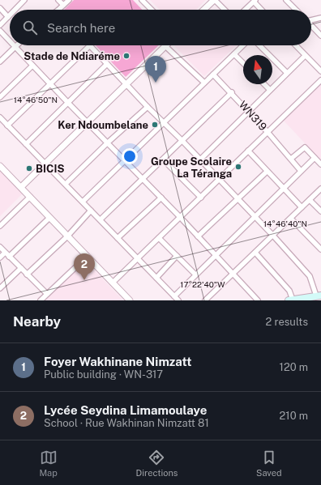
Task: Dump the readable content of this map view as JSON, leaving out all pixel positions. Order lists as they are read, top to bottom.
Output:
{
  "streets": {
    "street": ["WN319"]
  },
  "places": [
    "Stade de Ndiaréme",
    "Ker Ndoumbelane",
    "Groupe Scolaire La Téranga",
    "BICIS"
  ],
  "north": "top",
  "page": {
    "search": "Search here",
    "pins": ["1", "2"],
    "heading": ["Nearby", "2 results"],
    "list": [
      {
        "mark": "1",
        "name": "Foyer Wakhinane Nimzatt",
        "note": "Public building · WN-317",
        "value": "120 m"
      },
      {
        "mark": "2",
        "name": "Lycée Seydina Limamoulaye",
        "note": "School · Rue Wakhinan Nimzatt 81",
        "value": "210 m"
      }
    ],
    "nav": ["Map", "Directions", "Saved"]
  },
  "coordinates": ["14°46'50\"N", "14°46'40\"N", "17°22'40\"W"]
}
